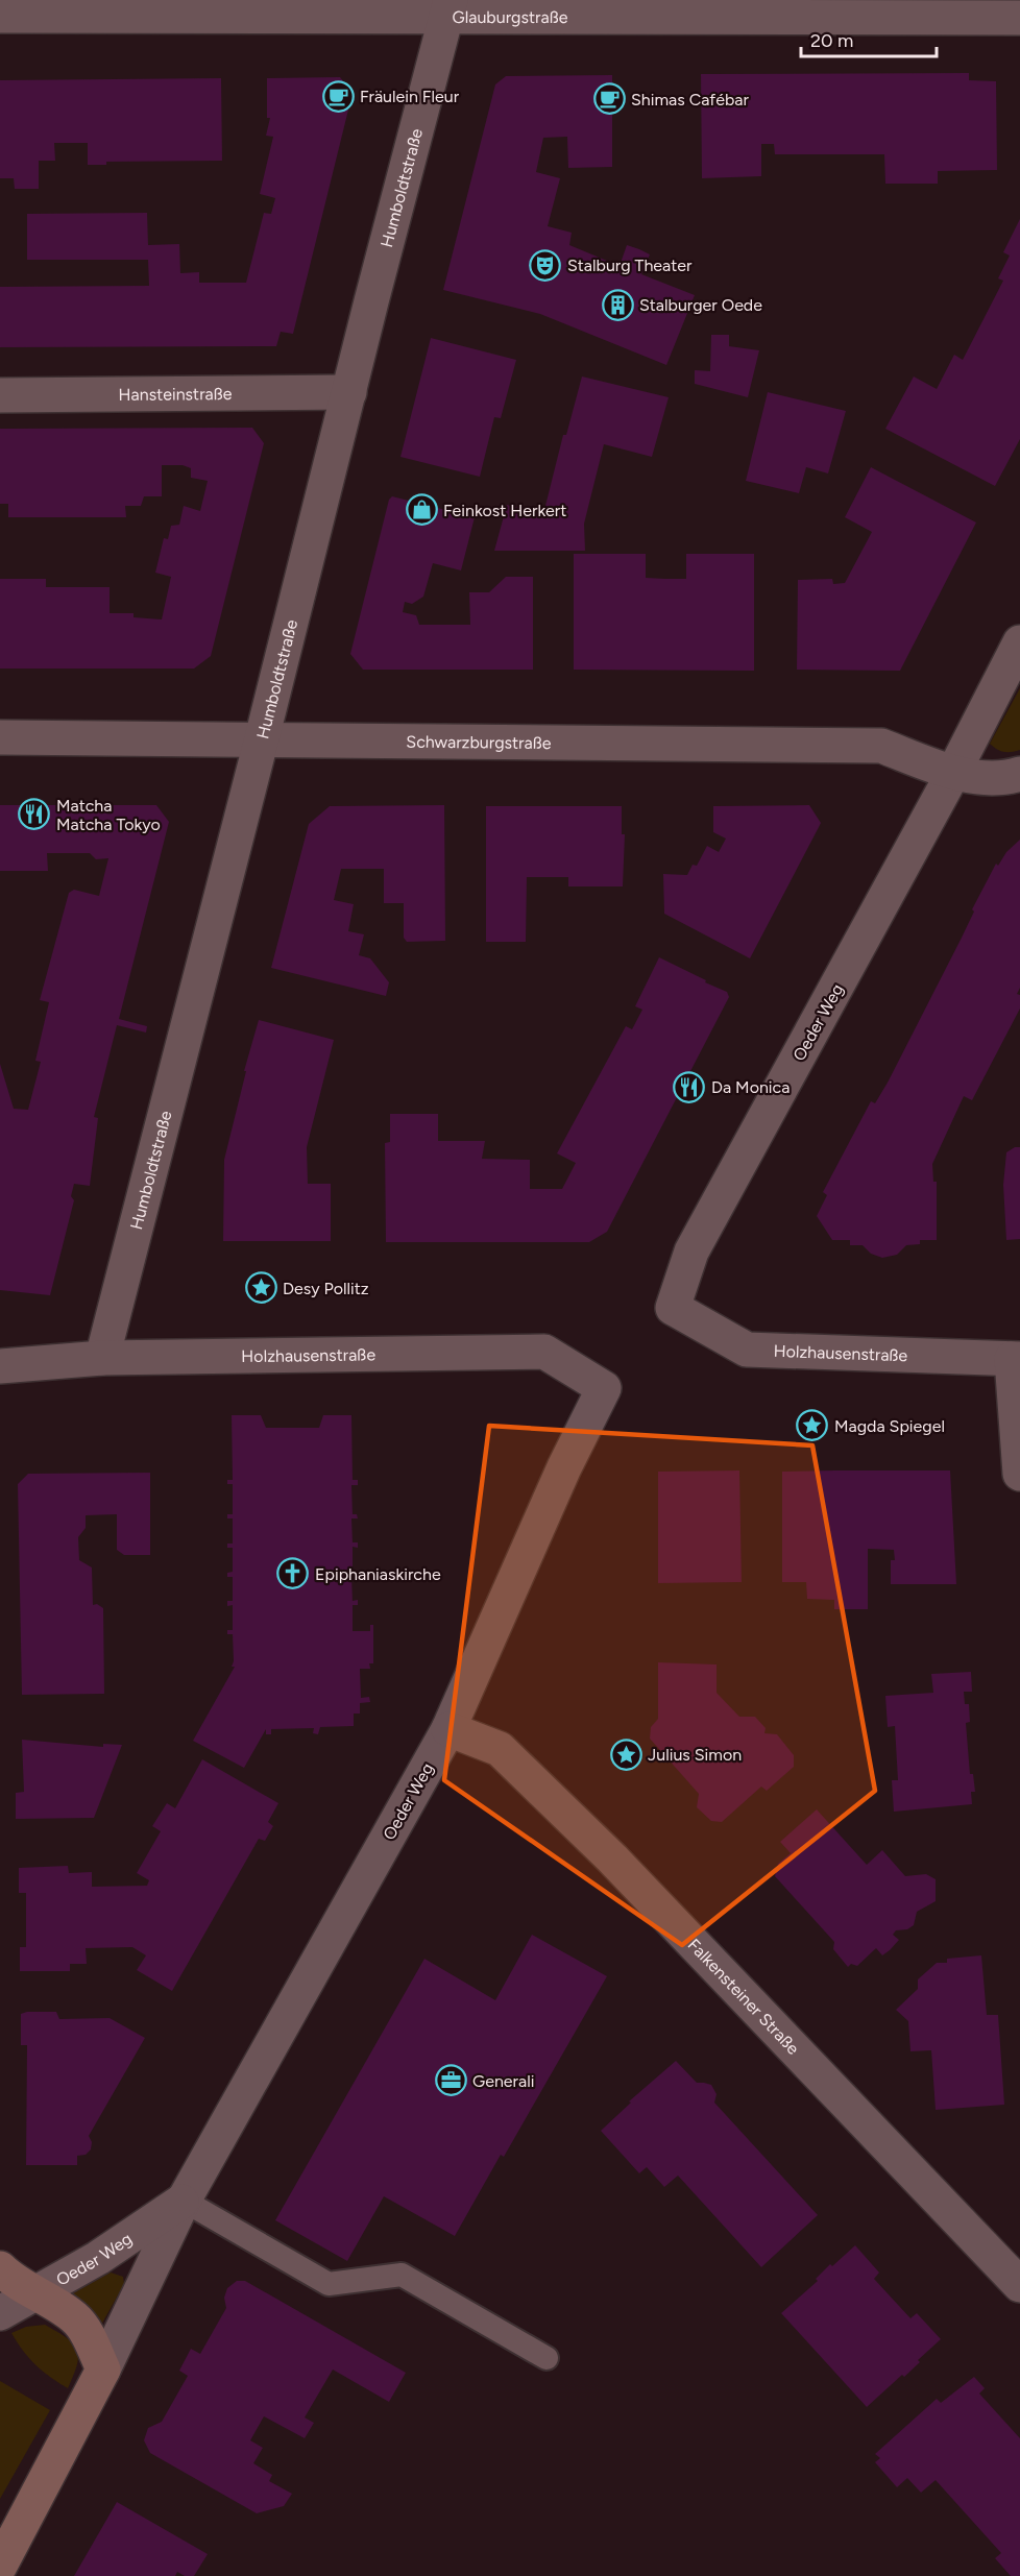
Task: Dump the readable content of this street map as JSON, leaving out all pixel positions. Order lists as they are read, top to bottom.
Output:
{
  "streets": {
    "street": [
      "Glauburgstraße",
      "Humboldtstraße",
      "Hansteinstraße",
      "Schwarzburgstraße",
      "Oeder Weg",
      "Holzhausenstraße",
      "Falkensteiner Straße"
    ]
  },
  "crossings": [
    ["Glauburgstraße", "Humboldtstraße"],
    ["Humboldtstraße", "Hansteinstraße"],
    ["Humboldtstraße", "Schwarzburgstraße"],
    ["Humboldtstraße", "Holzhausenstraße"],
    ["Schwarzburgstraße", "Oeder Weg"],
    ["Oeder Weg", "Holzhausenstraße"],
    ["Oeder Weg", "Falkensteiner Straße"]
  ],
  "places": {
    "cafe": ["Fräulein Fleur", "Shimas Cafébar"],
    "theatre": ["Stalburg Theater"],
    "building": ["Stalburger Oede"],
    "shop": ["Feinkost Herkert"],
    "restaurant": ["Matcha Matcha Tokyo", "Da Monica"],
    "place": ["Desy Pollitz", "Magda Spiegel", "Julius Simon"],
    "church": ["Epiphaniaskirche"],
    "office": ["Generali"]
  },
  "scale_bar": "20 m"
}
